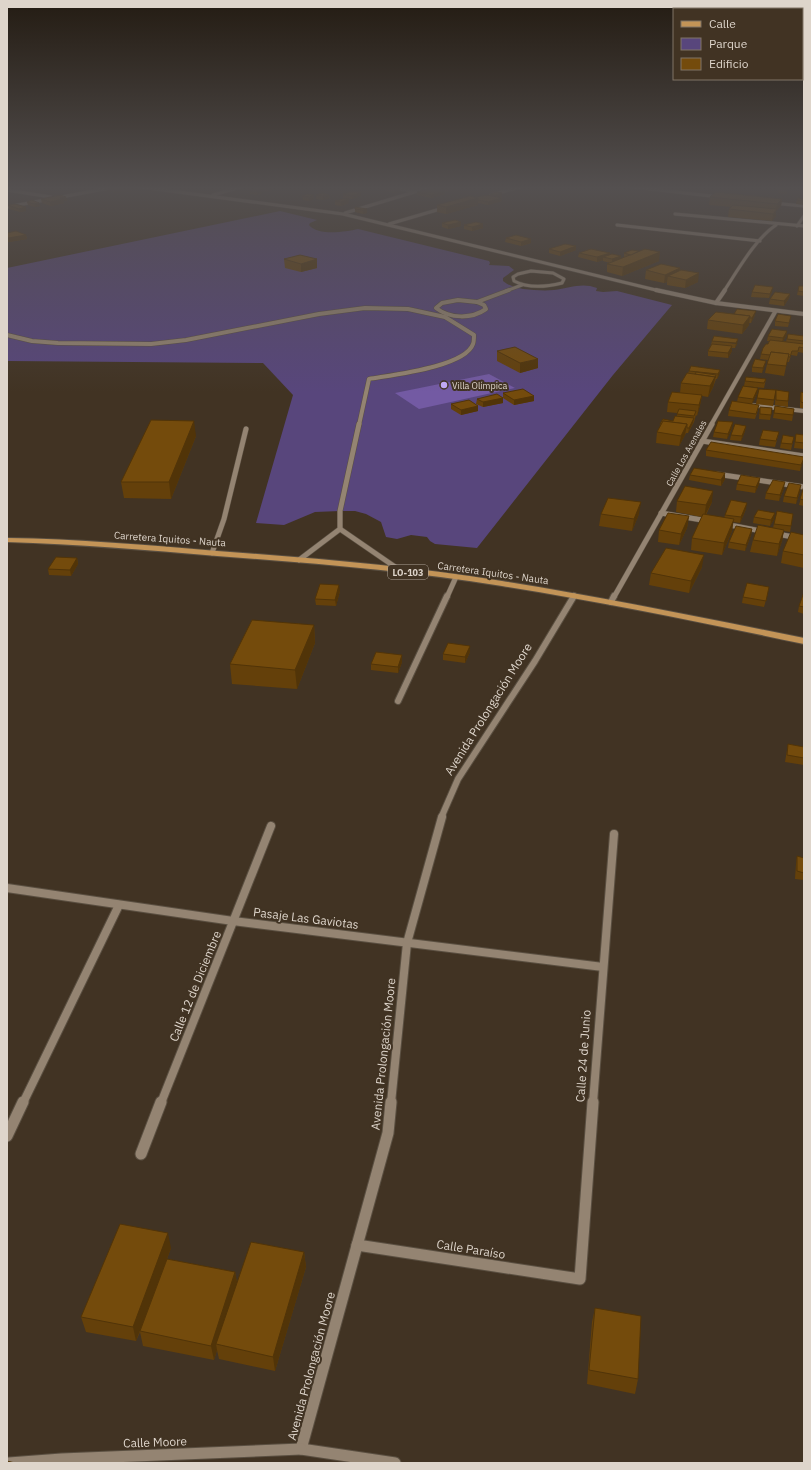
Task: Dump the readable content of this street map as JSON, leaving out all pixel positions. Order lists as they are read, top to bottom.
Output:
{
  "streets": {
    "main road": ["Carretera Iquitos - Nauta", "LO-103"],
    "street": [
      "Calle Los Arenales",
      "Avenida Prolongación Moore",
      "Pasaje Las Gaviotas",
      "Calle 12 de Diciembre",
      "Calle 24 de Junio",
      "Calle Paraíso",
      "Calle Moore"
    ]
  },
  "crossings": [
    ["Calle Los Arenales", "Carretera Iquitos - Nauta"],
    ["Carretera Iquitos - Nauta", "Avenida Prolongación Moore"],
    ["Avenida Prolongación Moore", "Pasaje Las Gaviotas"],
    ["Avenida Prolongación Moore", "Calle Paraíso"],
    ["Avenida Prolongación Moore", "Calle Moore"],
    ["Pasaje Las Gaviotas", "Calle 12 de Diciembre"],
    ["Pasaje Las Gaviotas", "Calle 24 de Junio"],
    ["Calle 24 de Junio", "Calle Paraíso"]
  ],
  "places": ["Villa Olímpica"],
  "legend": ["Calle", "Parque", "Edificio"]
}
